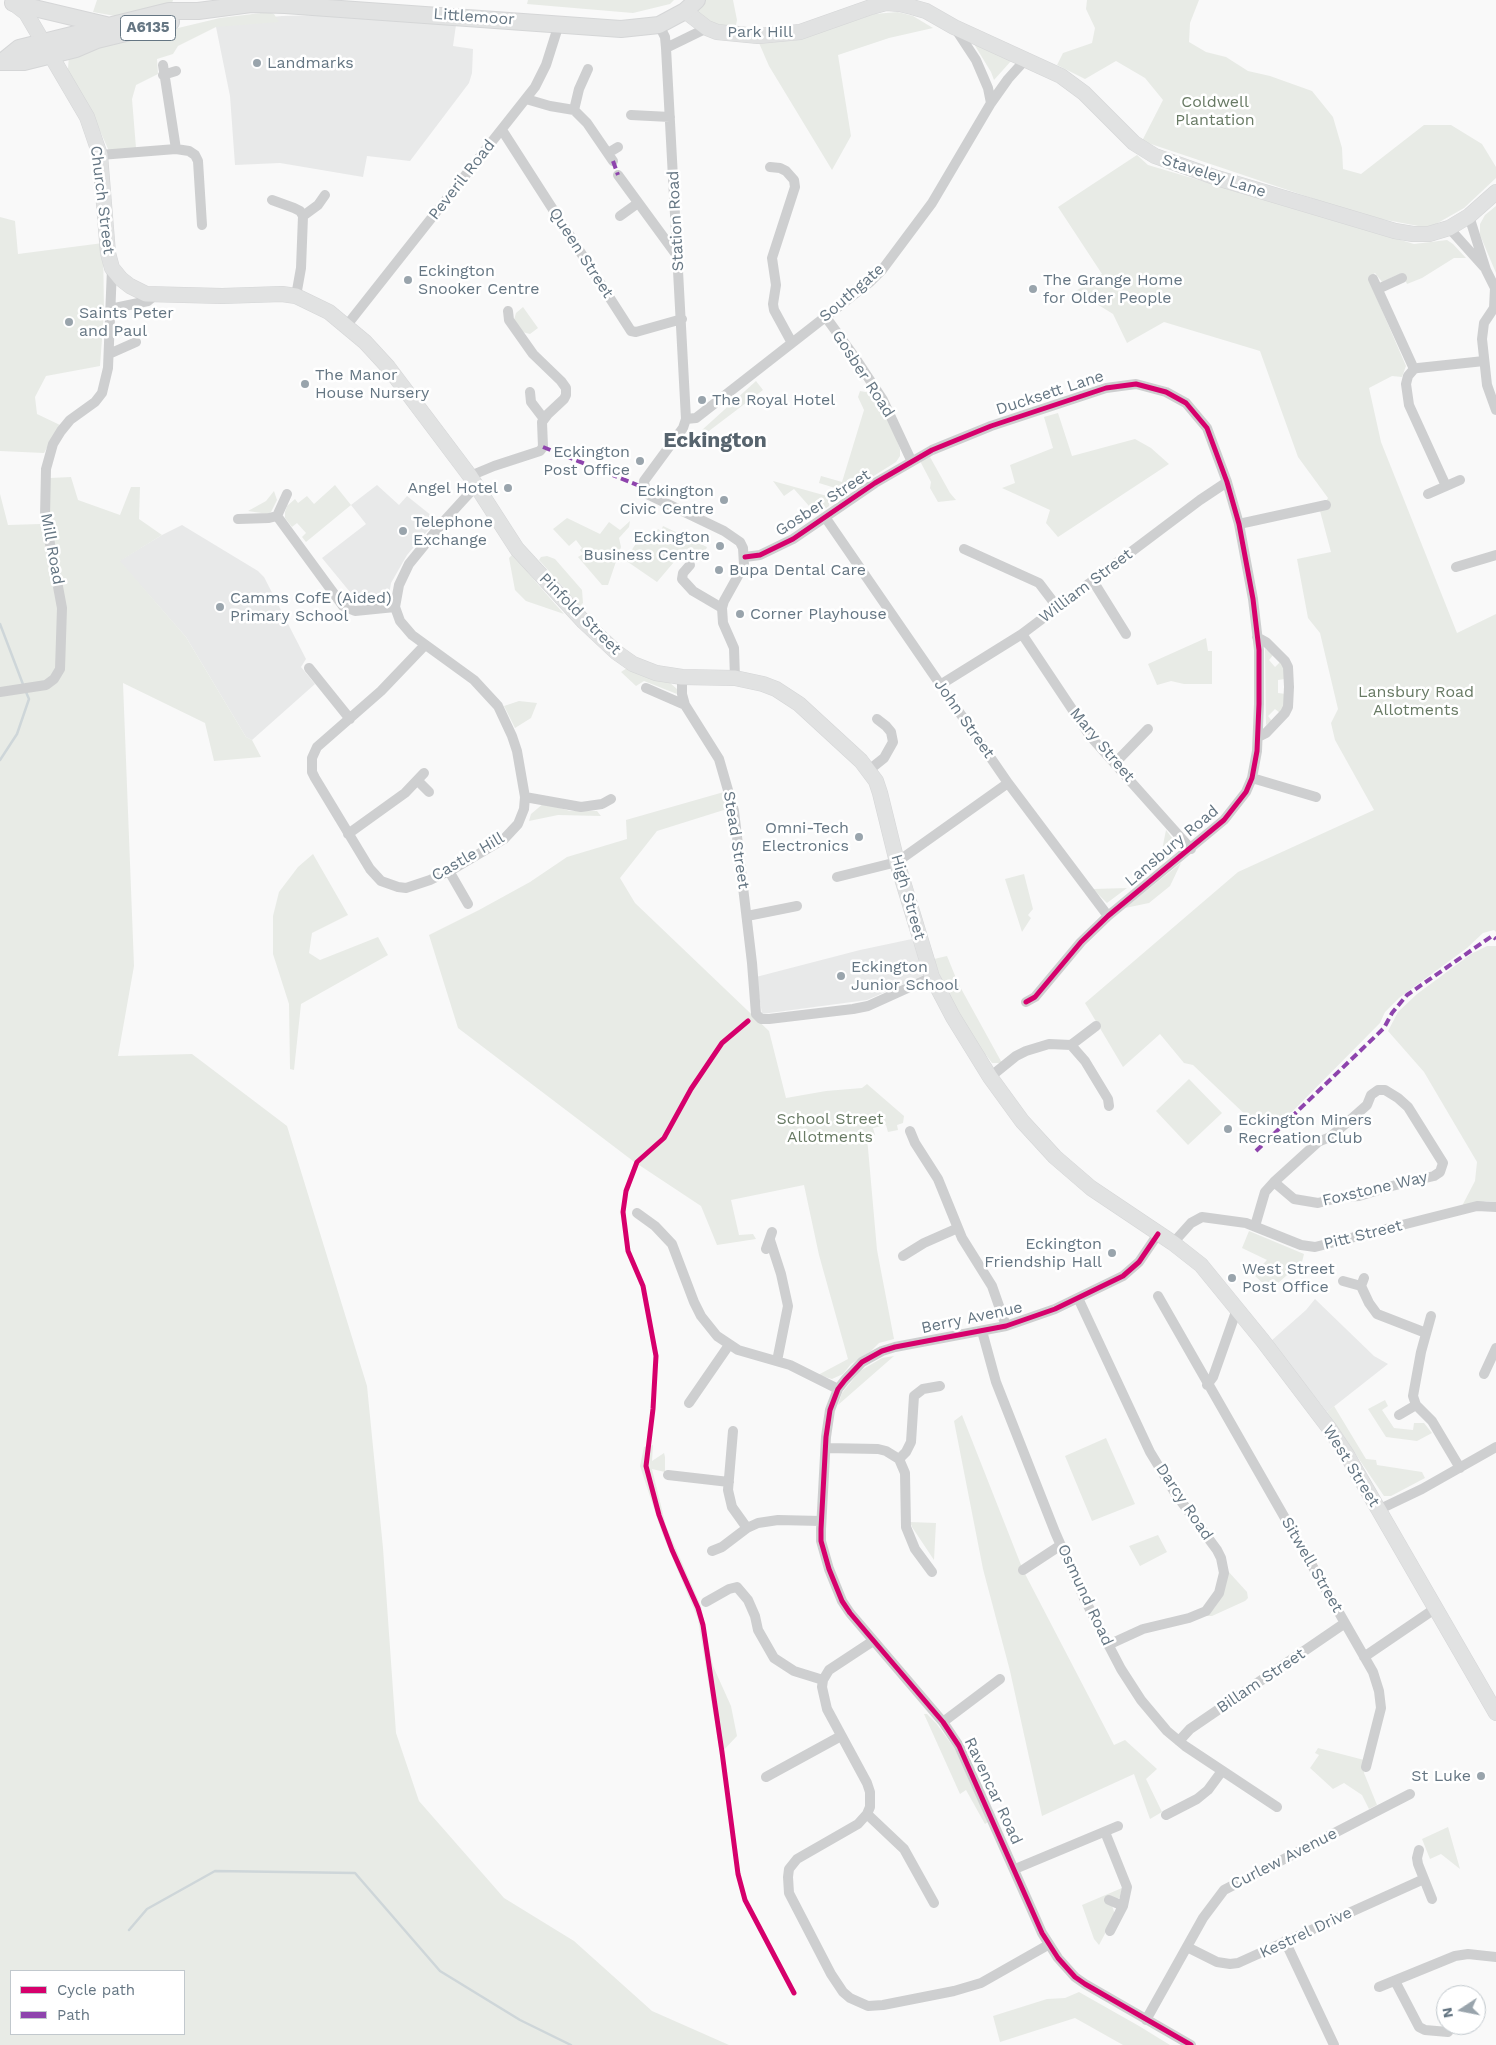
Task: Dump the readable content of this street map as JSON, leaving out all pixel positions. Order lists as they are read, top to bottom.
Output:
{
  "streets": {
    "main road": [
      "Littlemoor",
      "A6135",
      "Park Hill",
      "Staveley Lane",
      "Church Street",
      "Pinfold Street",
      "High Street",
      "West Street"
    ],
    "street": [
      "Peveril Road",
      "Station Road",
      "Queen Street",
      "Southgate",
      "Gosber Road",
      "Ducksett Lane",
      "Gosber Street",
      "Mill Road",
      "William Street",
      "John Street",
      "Mary Street",
      "Stead Street",
      "Lansbury Road",
      "Castle Hill",
      "Foxstone Way",
      "Pitt Street",
      "Berry Avenue",
      "Darcy Road",
      "Sitwell Street",
      "Osmund Road",
      "Billam Street",
      "Ravencar Road",
      "Curlew Avenue",
      "Kestrel Drive"
    ]
  },
  "crossings": [
    ["Littlemoor", "A6135"],
    ["Littlemoor", "Peveril Road"],
    ["Littlemoor", "Church Street"],
    ["Littlemoor", "Station Road"],
    ["A6135", "Park Hill"],
    ["A6135", "Church Street"],
    ["A6135", "Station Road"],
    ["Park Hill", "Staveley Lane"],
    ["Park Hill", "Station Road"],
    ["Staveley Lane", "Southgate"],
    ["Peveril Road", "Church Street"],
    ["Peveril Road", "Queen Street"],
    ["Church Street", "Mill Road"],
    ["Church Street", "Pinfold Street"],
    ["Station Road", "Queen Street"],
    ["Station Road", "Southgate"],
    ["Southgate", "Gosber Road"],
    ["Gosber Road", "Ducksett Lane"],
    ["Gosber Road", "Gosber Street"],
    ["Ducksett Lane", "Gosber Street"],
    ["Ducksett Lane", "William Street"],
    ["Ducksett Lane", "Lansbury Road"],
    ["Gosber Street", "John Street"],
    ["William Street", "John Street"],
    ["William Street", "Mary Street"],
    ["Pinfold Street", "Stead Street"],
    ["Pinfold Street", "High Street"],
    ["John Street", "Lansbury Road"],
    ["Mary Street", "Lansbury Road"],
    ["Stead Street", "High Street"],
    ["High Street", "Pitt Street"],
    ["High Street", "Berry Avenue"],
    ["High Street", "West Street"],
    ["Foxstone Way", "Pitt Street"],
    ["Pitt Street", "West Street"],
    ["Berry Avenue", "Darcy Road"],
    ["Berry Avenue", "Osmund Road"],
    ["Berry Avenue", "Ravencar Road"],
    ["Darcy Road", "Osmund Road"],
    ["Sitwell Street", "Billam Street"],
    ["Osmund Road", "Billam Street"],
    ["Ravencar Road", "Curlew Avenue"],
    ["Curlew Avenue", "Kestrel Drive"]
  ],
  "districts": ["Eckington"],
  "parks": ["Coldwell Plantation", "Lansbury Road Allotments", "School Street Allotments"],
  "places": [
    "Landmarks",
    "Eckington Snooker Centre",
    "The Grange Home for Older People",
    "Saints Peter and Paul",
    "The Manor House Nursery",
    "The Royal Hotel",
    "Eckington Post Office",
    "Angel Hotel",
    "Eckington Civic Centre",
    "Telephone Exchange",
    "Eckington Business Centre",
    "Bupa Dental Care",
    "Camms CofE (Aided) Primary School",
    "Corner Playhouse",
    "Omni-Tech Electronics",
    "Eckington Junior School",
    "Eckington Miners Recreation Club",
    "Eckington Friendship Hall",
    "West Street Post Office",
    "St Luke"
  ],
  "legend": ["Cycle path", "Path"],
  "north": "left"
}
